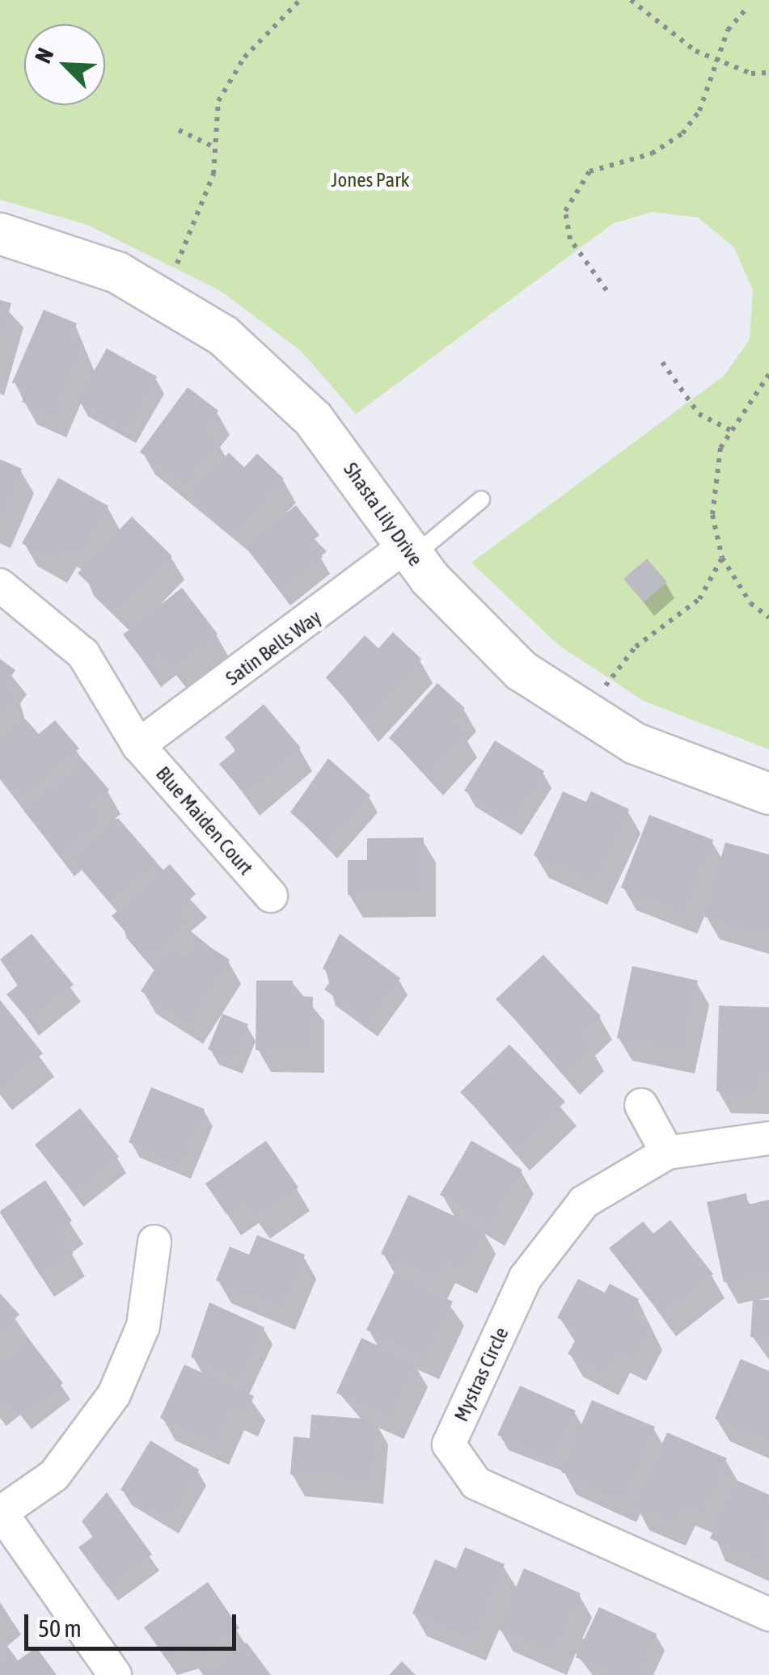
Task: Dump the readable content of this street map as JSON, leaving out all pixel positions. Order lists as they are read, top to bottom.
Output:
{
  "streets": {
    "street": [
      "Shasta Lily Drive",
      "Satin Bells Way",
      "Blue Maiden Court",
      "Mystras Circle"
    ]
  },
  "crossings": [
    ["Shasta Lily Drive", "Satin Bells Way"],
    ["Satin Bells Way", "Blue Maiden Court"]
  ],
  "parks": ["Jones Park"],
  "scale_bar": "50 m",
  "north": "top left"
}
